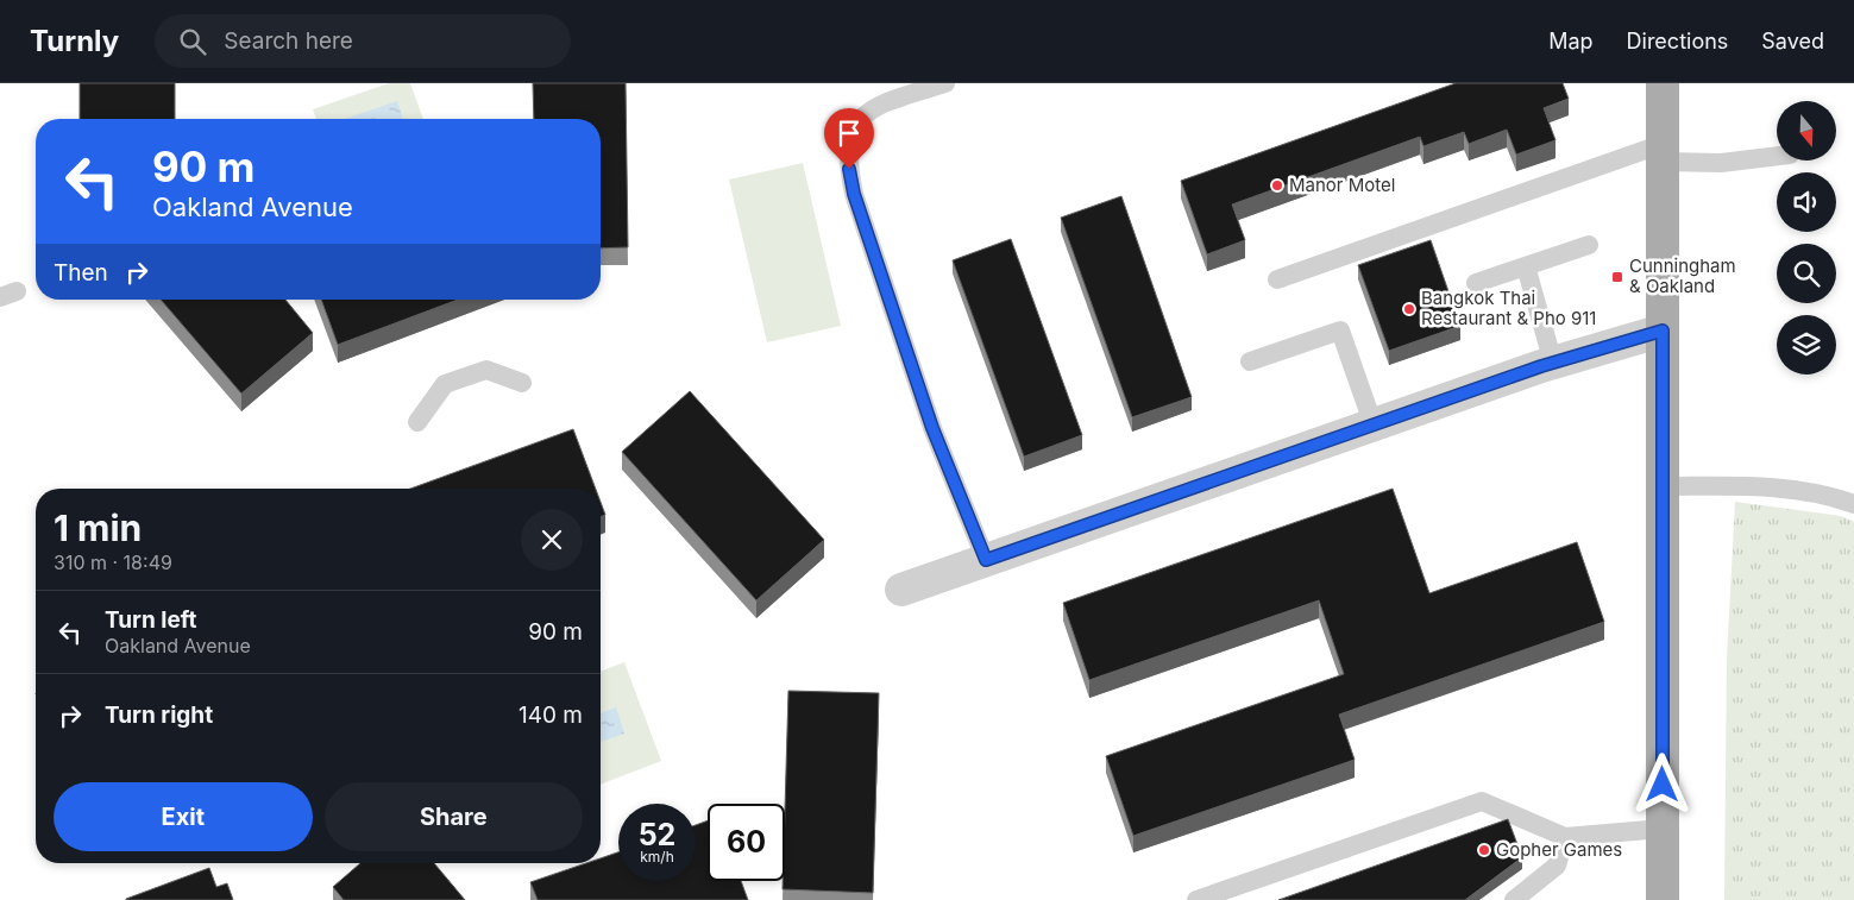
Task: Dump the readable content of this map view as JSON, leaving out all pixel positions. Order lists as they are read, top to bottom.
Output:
{
  "places": {
    "other": ["Manor Motel", "Bangkok Thai Restaurant & Pho 911", "Gopher Games"],
    "transit": ["Cunningham & Oakland"]
  },
  "north": "bottom",
  "page": {
    "header": "Turnly",
    "search": "Search here",
    "nav": ["Map", "Directions", "Saved"],
    "turn": ["90 m", "Oakland Avenue"],
    "then": "Then",
    "heading": ["1 min", "310 m · 18:49"],
    "list": [
      {
        "name": "Turn left",
        "note": "Oakland Avenue",
        "value": "90 m"
      },
      {
        "name": "Turn right",
        "value": "140 m"
      }
    ],
    "buttons": ["Exit", "Share"],
    "speed": "52 km/h",
    "limit": "60"
  }
}
